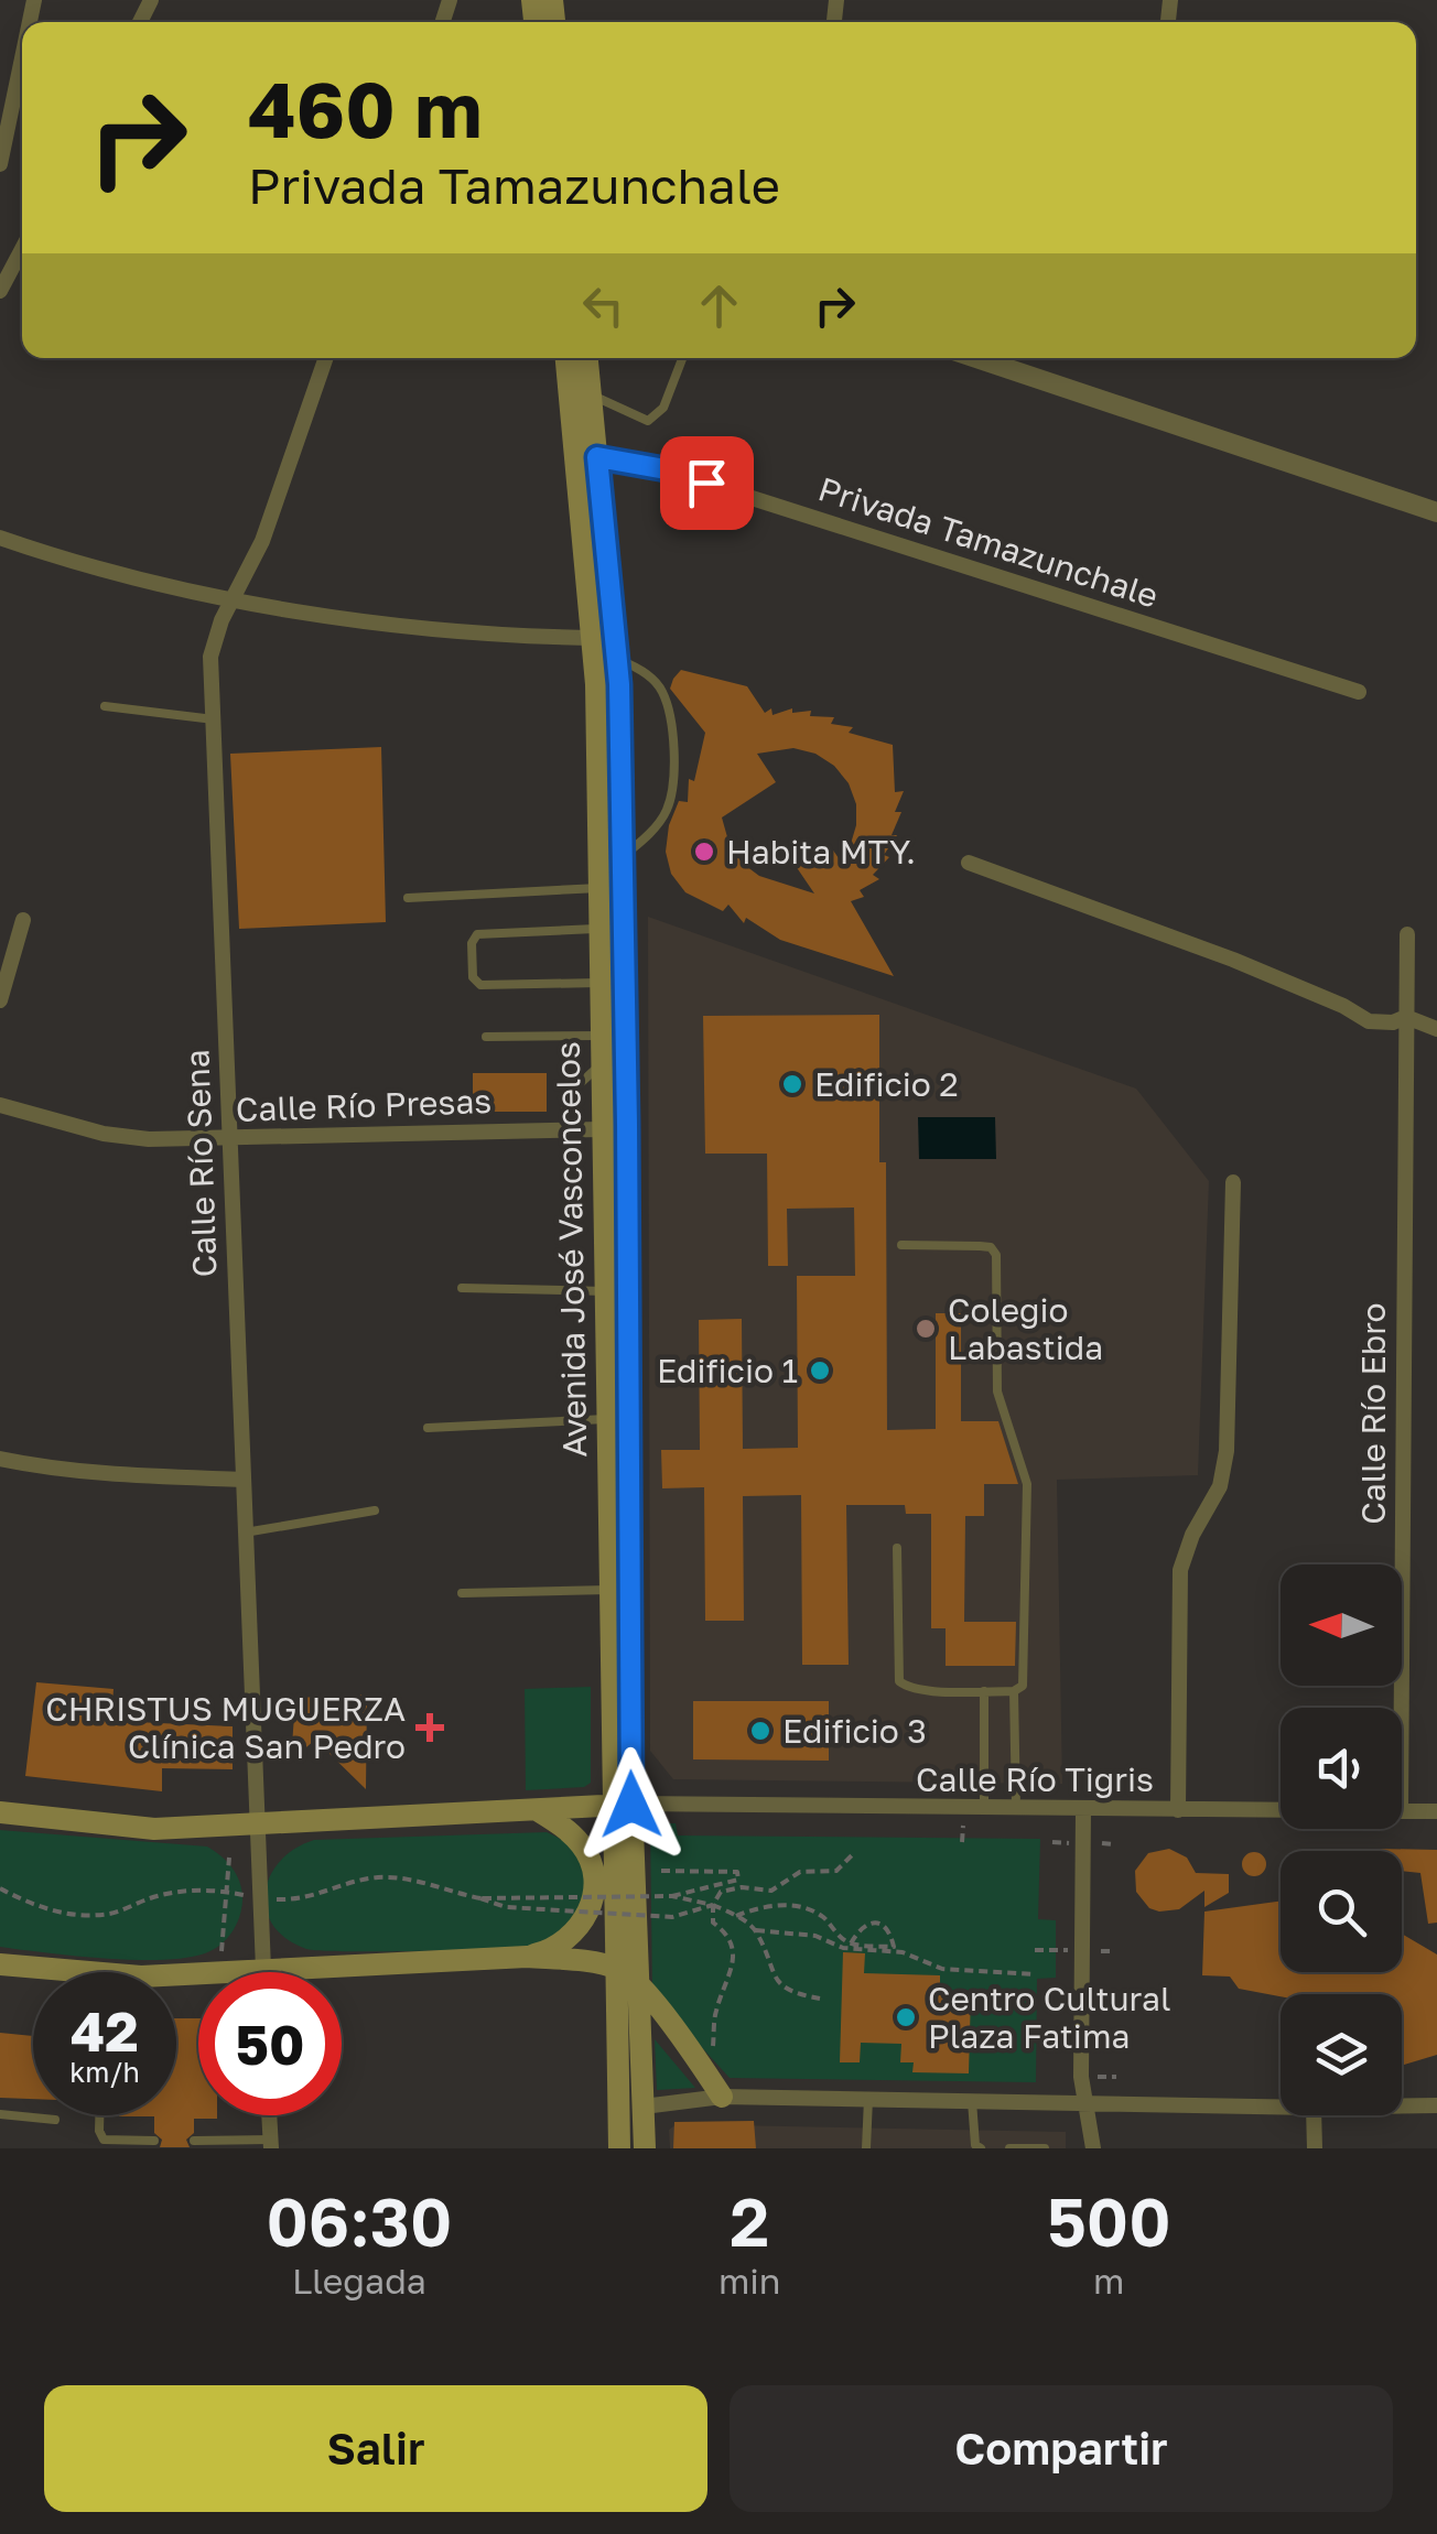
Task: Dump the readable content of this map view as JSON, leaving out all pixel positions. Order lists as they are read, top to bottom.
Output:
{
  "streets": {
    "main road": ["Avenida José Vasconcelos"],
    "street": [
      "Privada Tamazunchale",
      "Calle Río Presas",
      "Calle Río Sena",
      "Calle Río Ebro",
      "Calle Río Tigris"
    ]
  },
  "crossings": [
    ["Privada Tamazunchale", "Avenida José Vasconcelos"],
    ["Calle Río Presas", "Calle Río Sena"],
    ["Calle Río Presas", "Avenida José Vasconcelos"],
    ["Avenida José Vasconcelos", "Calle Río Tigris"]
  ],
  "places": {
    "other": [
      "Habita MTY.",
      "Edificio 2",
      "Colegio Labastida",
      "Edificio 1",
      "Edificio 3",
      "Centro Cultural Plaza Fatima"
    ],
    "health": ["CHRISTUS MUGUERZA Clínica San Pedro"]
  },
  "north": "left",
  "page": {
    "turn": ["460 m", "Privada Tamazunchale"],
    "speed": "42 km/h",
    "limit": "50",
    "eta": [
      "06:30",
      "Llegada",
      "2",
      "min",
      "500",
      "m"
    ],
    "buttons": ["Salir", "Compartir"]
  }
}
